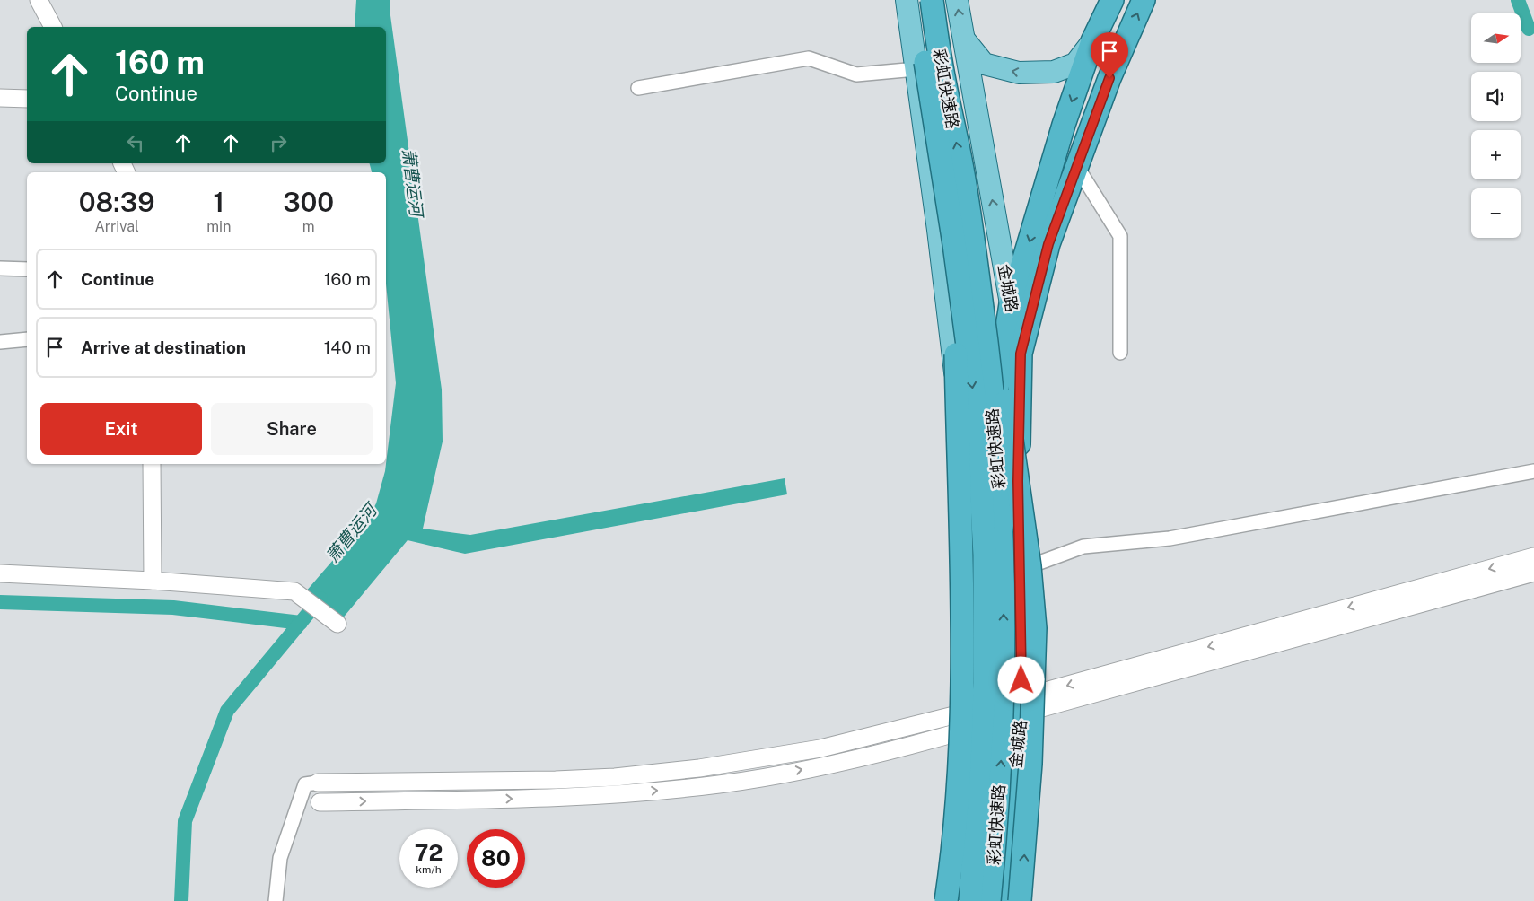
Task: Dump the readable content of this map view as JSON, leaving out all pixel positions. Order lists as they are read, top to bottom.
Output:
{
  "streets": {
    "highway": ["彩虹快速路", "金城路"]
  },
  "water": ["萧曹运河"],
  "north": "right",
  "page": {
    "map_buttons": ["+", "−"],
    "turn": ["160 m", "Continue"],
    "eta": [
      "08:39",
      "Arrival",
      "1",
      "min",
      "300",
      "m"
    ],
    "list": [
      {
        "name": "Continue",
        "value": "160 m"
      },
      {
        "name": "Arrive at destination",
        "value": "140 m"
      }
    ],
    "buttons": ["Exit", "Share"],
    "speed": "72 km/h",
    "limit": "80"
  }
}
